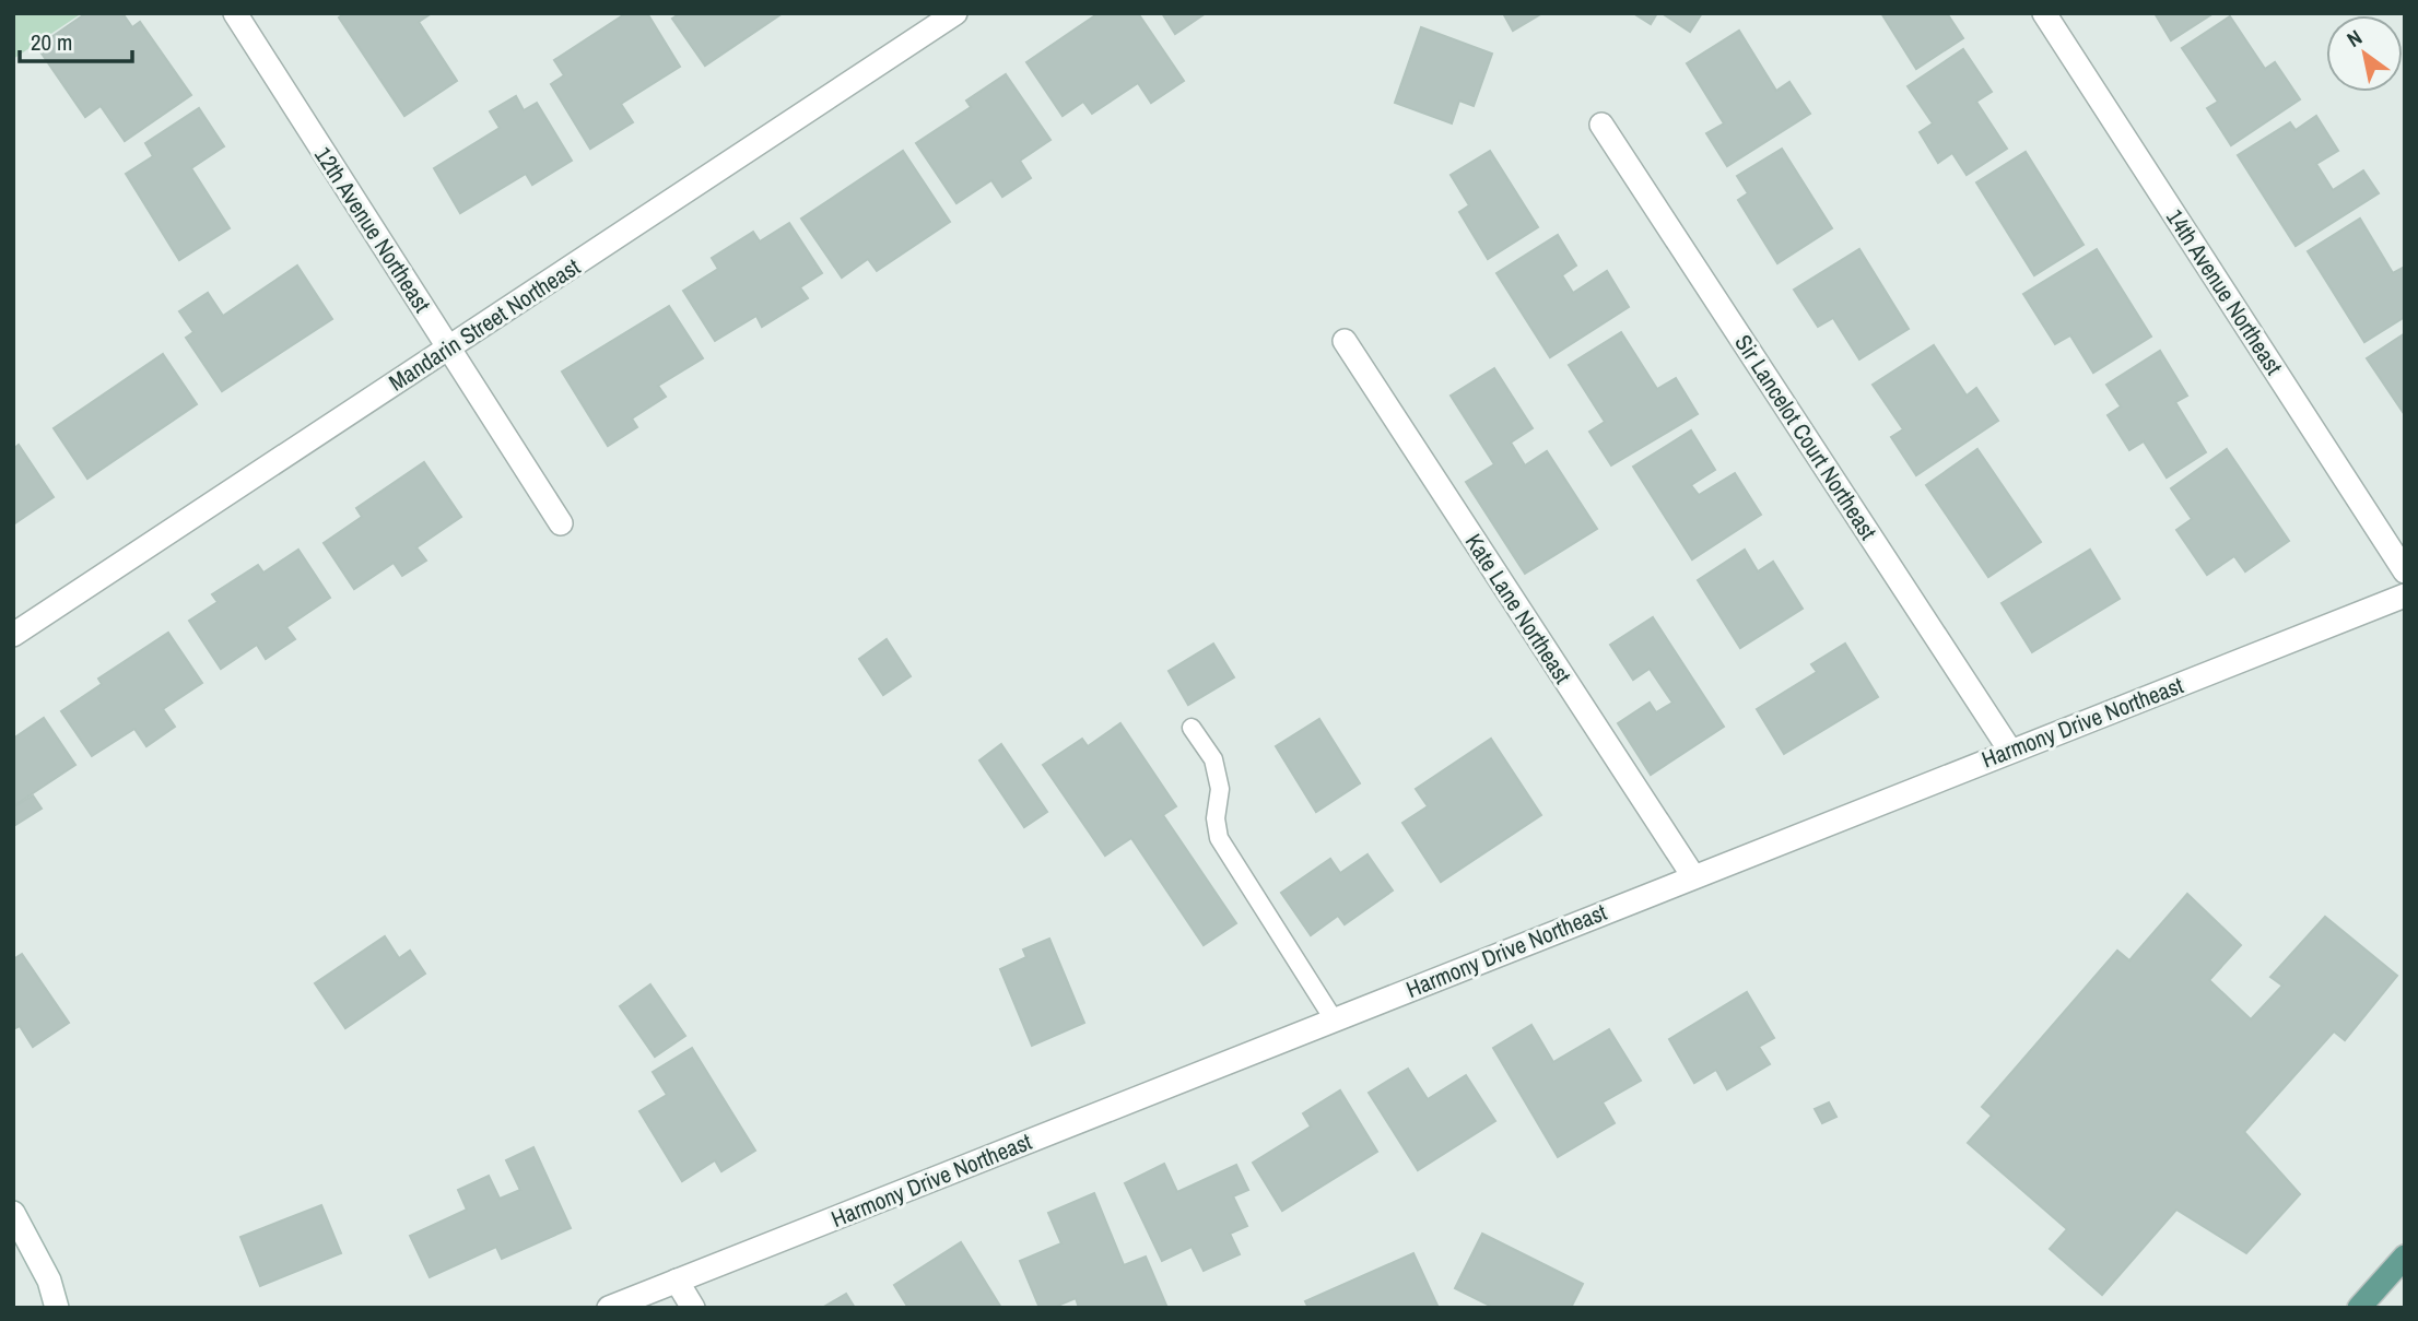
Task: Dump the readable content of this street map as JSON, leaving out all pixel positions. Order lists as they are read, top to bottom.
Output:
{
  "streets": {
    "street": [
      "12th Avenue Northeast",
      "14th Avenue Northeast",
      "Mandarin Street Northeast",
      "Sir Lancelot Court Northeast",
      "Kate Lane Northeast",
      "Harmony Drive Northeast"
    ]
  },
  "crossings": [
    ["12th Avenue Northeast", "Mandarin Street Northeast"],
    ["Sir Lancelot Court Northeast", "Harmony Drive Northeast"],
    ["Kate Lane Northeast", "Harmony Drive Northeast"]
  ],
  "scale_bar": "20 m",
  "north": "top left"
}
